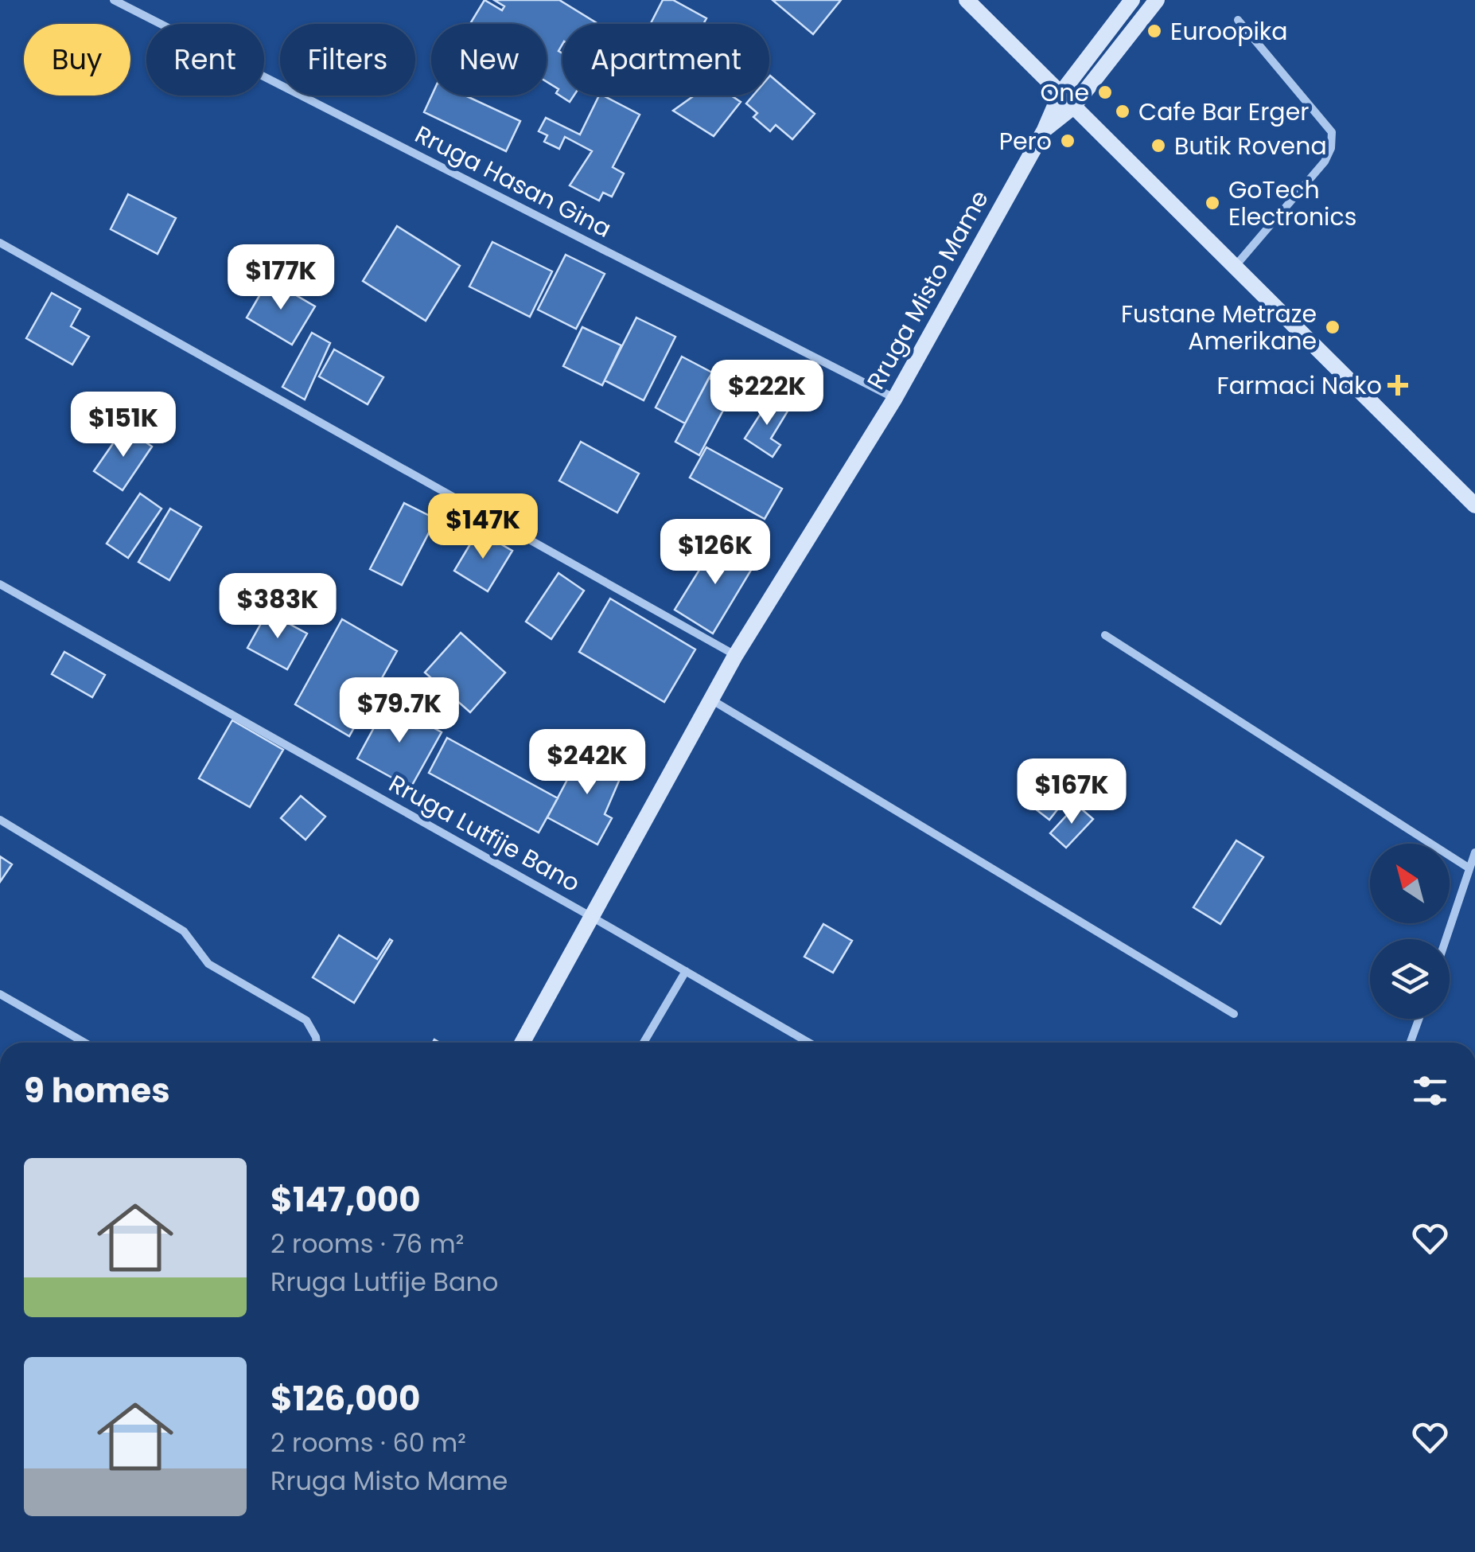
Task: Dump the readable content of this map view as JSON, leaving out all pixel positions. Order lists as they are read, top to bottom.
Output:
{
  "streets": {
    "street": ["Rruga Hasan Gina", "Rruga Misto Mame", "Rruga Lutfije Bano"]
  },
  "crossings": [
    ["Rruga Hasan Gina", "Rruga Misto Mame"],
    ["Rruga Misto Mame", "Rruga Lutfije Bano"]
  ],
  "places": {
    "other": [
      "Euroopika",
      "One",
      "Cafe Bar Erger",
      "Pero",
      "Butik Rovena",
      "GoTech Electronics",
      "Fustane Metraze Amerikane"
    ],
    "health": ["Farmaci Nako"]
  },
  "north": "top left",
  "page": {
    "chip": [
      "Buy",
      "Rent",
      "Filters",
      "New",
      "Apartment"
    ],
    "price": [
      "$177K",
      "$222K",
      "$151K",
      "$147K",
      "$126K",
      "$383K",
      "$79.7K",
      "$242K",
      "$167K"
    ],
    "heading": "9 homes",
    "list": [
      {
        "name": "$147,000",
        "note": "2 rooms · 76 m² · Rruga Lutfije Bano"
      },
      {
        "name": "$126,000",
        "note": "2 rooms · 60 m² · Rruga Misto Mame"
      }
    ]
  }
}
